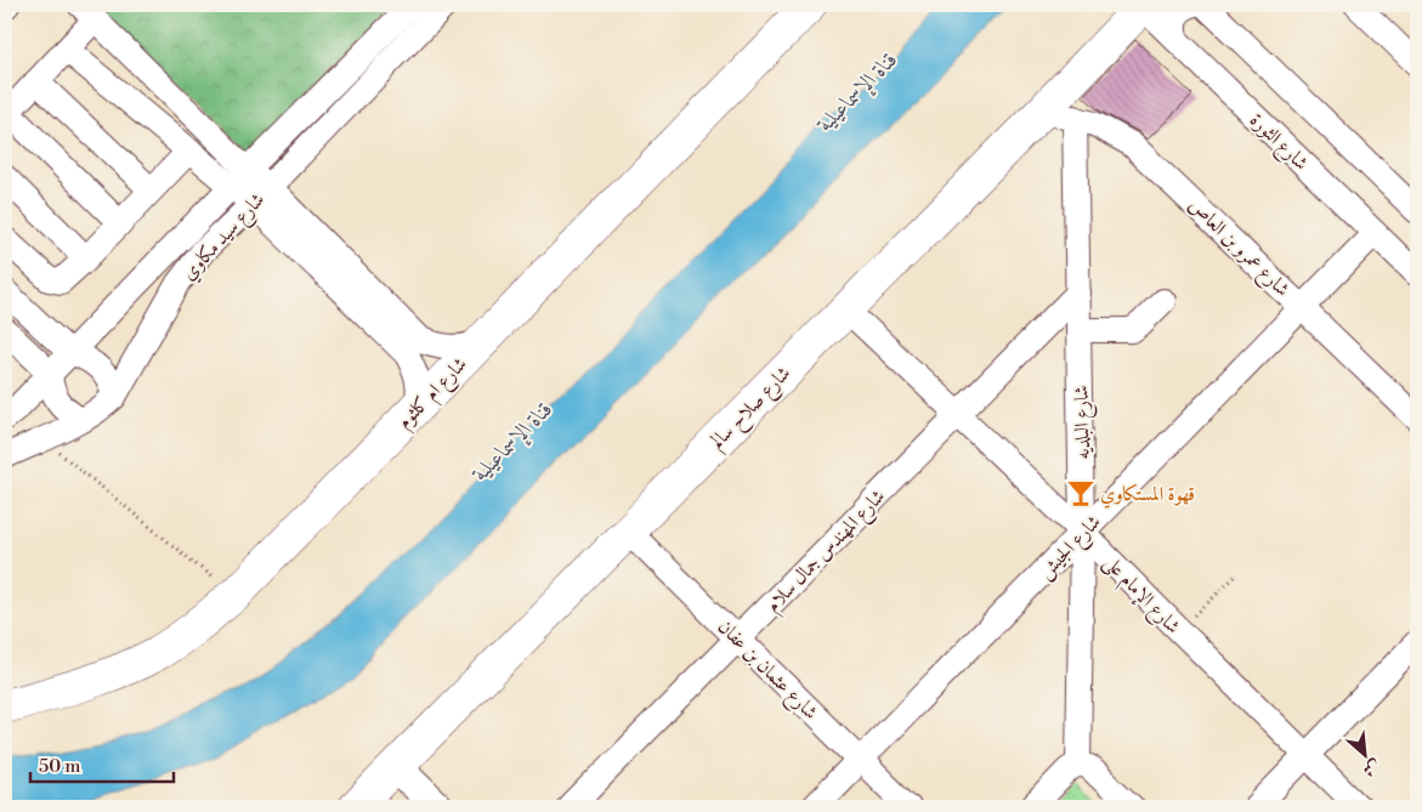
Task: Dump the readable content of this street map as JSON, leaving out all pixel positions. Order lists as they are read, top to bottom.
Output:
{
  "streets": {
    "highway": ["شارع ام كلثوم", "شارع صلاح سالم"],
    "street": [
      "شارع الثورة",
      "شارع سيد مكاوي",
      "شارع عمرو بن العاص",
      "شارع البلديه",
      "شارع الجيش",
      "شارع المهندس جمال سلام",
      "شارع الإمام على",
      "شارع عثمان بن عفان"
    ]
  },
  "crossings": [
    ["شارع الثورة", "شارع صلاح سالم"],
    ["شارع الثورة", "شارع الجيش"],
    ["شارع عمرو بن العاص", "شارع صلاح سالم"],
    ["شارع عمرو بن العاص", "شارع البلديه"],
    ["شارع عمرو بن العاص", "شارع الجيش"],
    ["شارع صلاح سالم", "شارع الإمام على"],
    ["شارع صلاح سالم", "شارع عثمان بن عفان"],
    ["شارع البلديه", "شارع الجيش"],
    ["شارع البلديه", "شارع المهندس جمال سلام"],
    ["شارع البلديه", "شارع الإمام على"],
    ["شارع الجيش", "شارع الإمام على"],
    ["شارع الجيش", "شارع عثمان بن عفان"],
    ["شارع المهندس جمال سلام", "شارع الإمام على"],
    ["شارع المهندس جمال سلام", "شارع عثمان بن عفان"]
  ],
  "water": ["قناة الإسماعيلية"],
  "places": {
    "bar": ["قهوة المستكاوي"]
  },
  "scale_bar": "50 m",
  "north": "bottom right"
}
